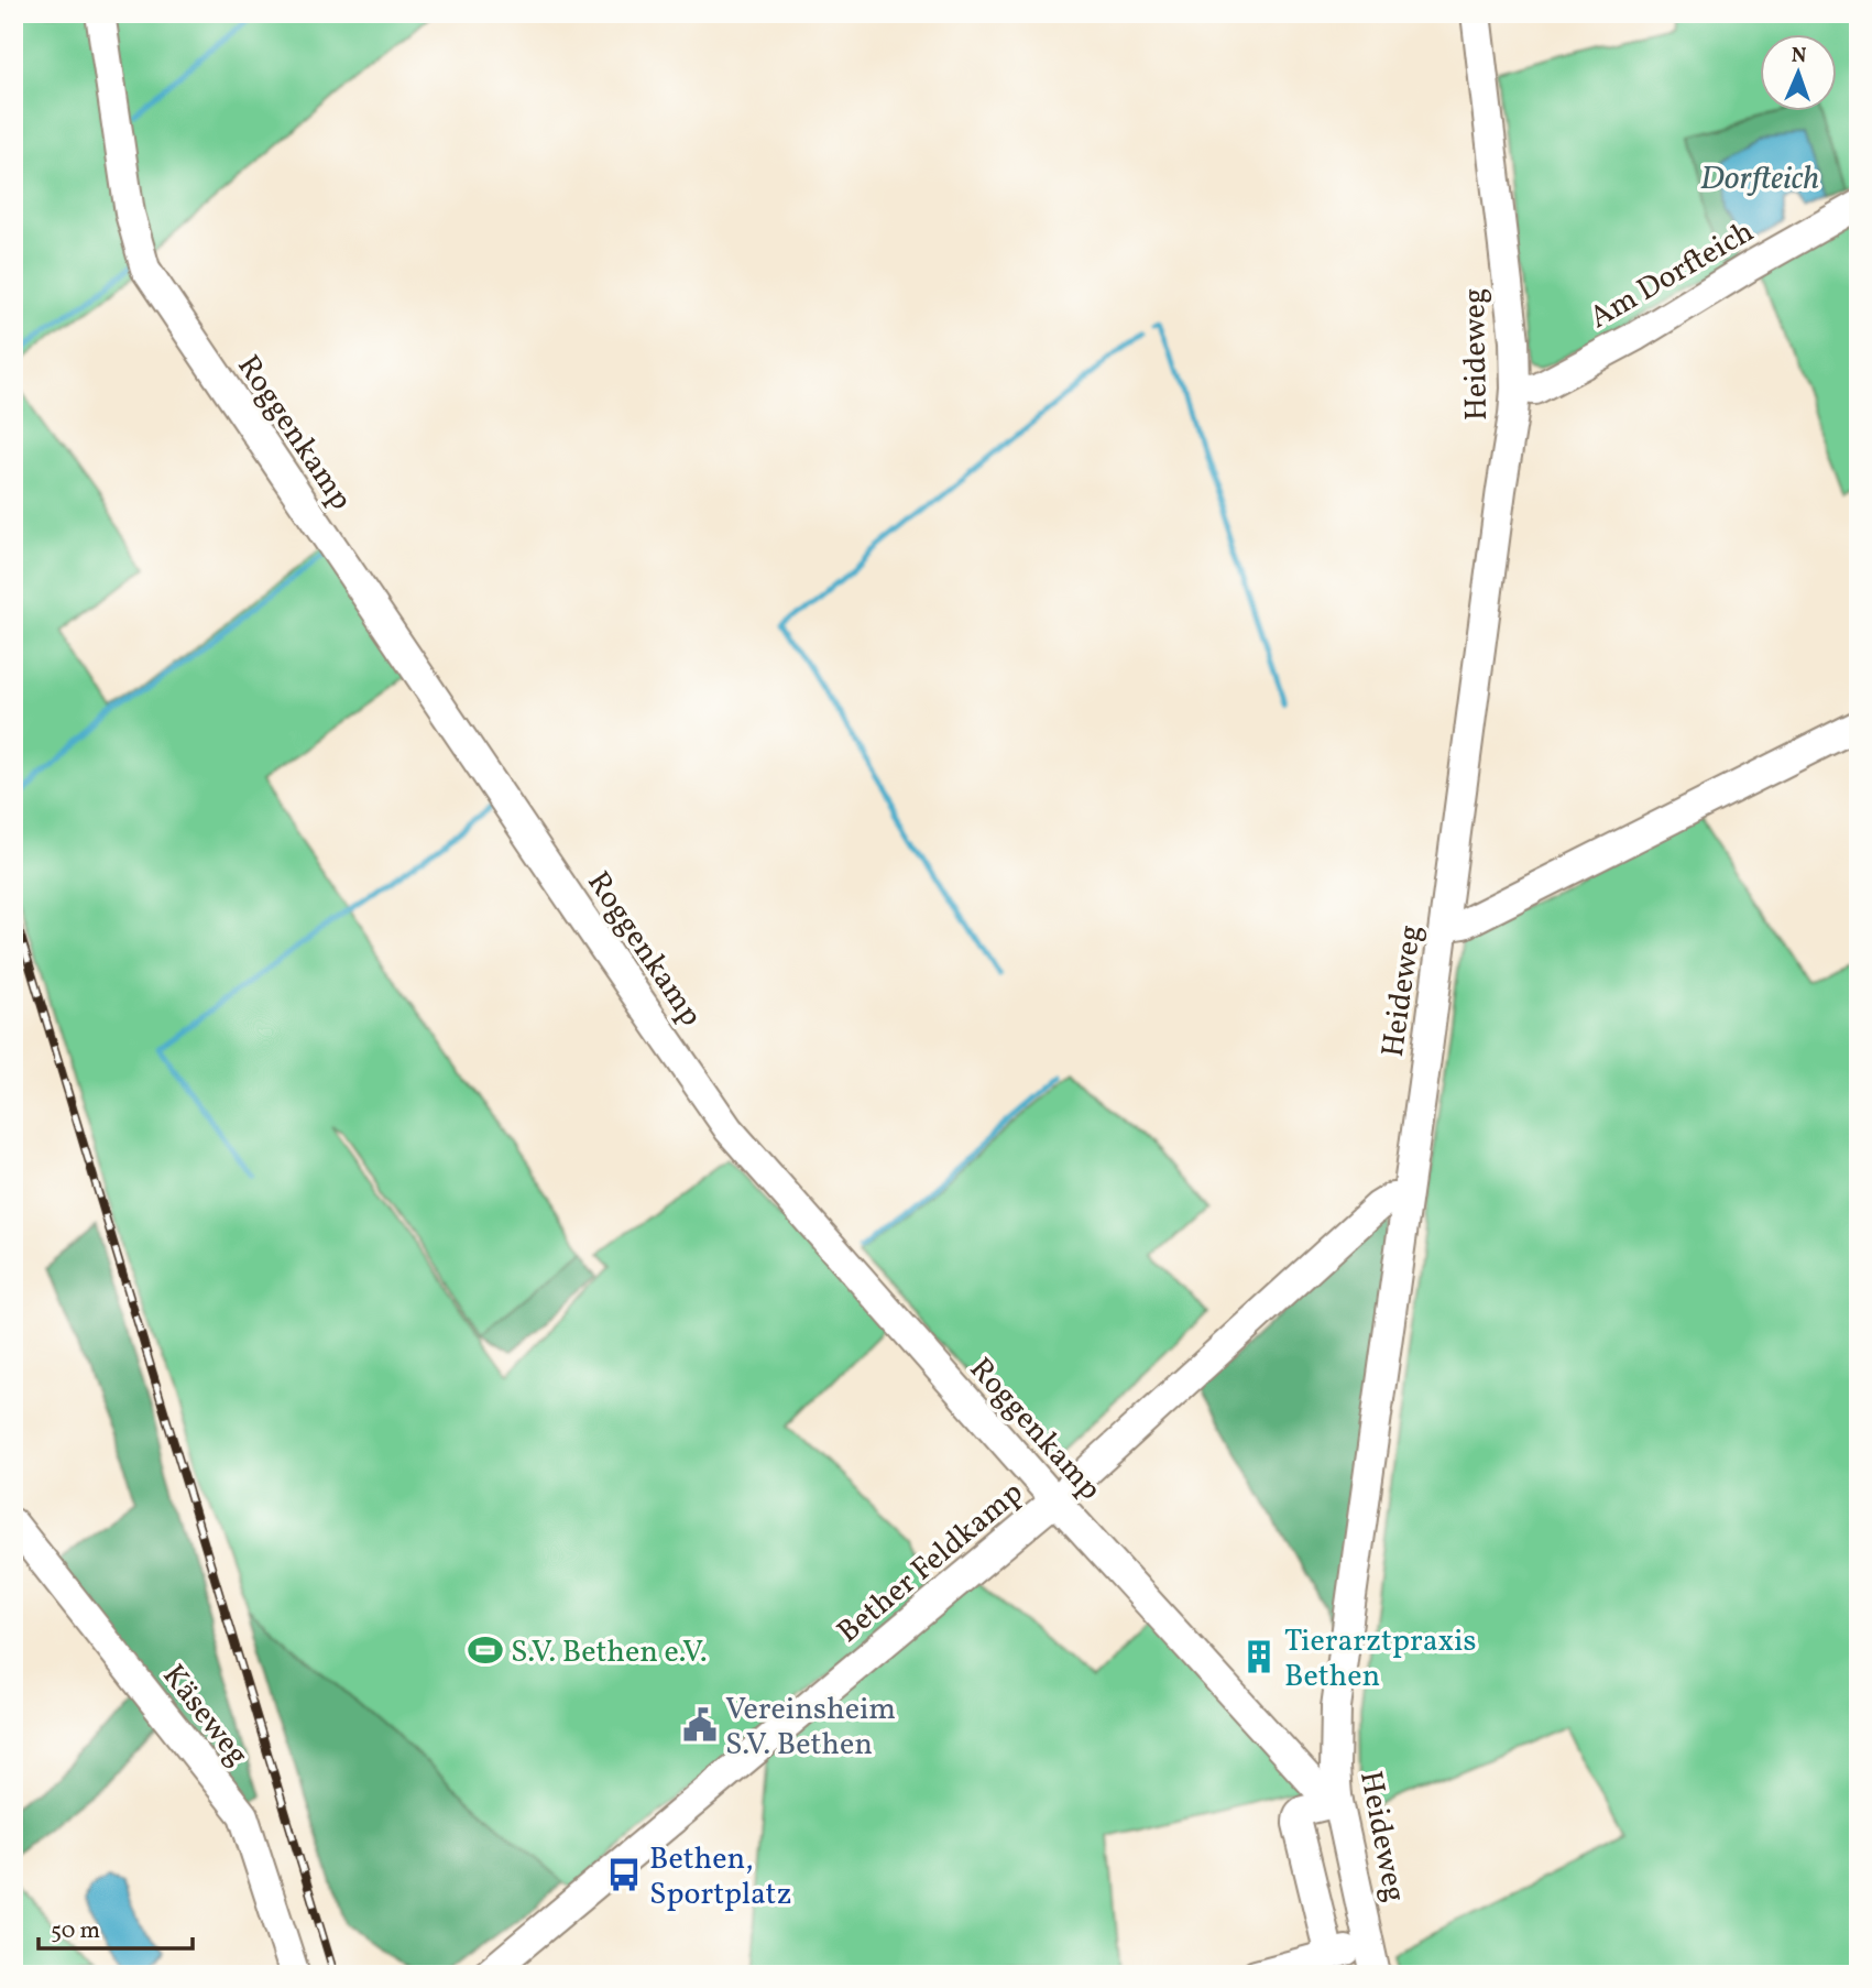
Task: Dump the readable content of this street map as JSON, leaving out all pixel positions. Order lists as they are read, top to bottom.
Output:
{
  "streets": {
    "street": [
      "Am Dorfteich",
      "Heideweg",
      "Roggenkamp",
      "Bether Feldkamp",
      "Käseweg"
    ]
  },
  "crossings": [
    ["Am Dorfteich", "Heideweg"],
    ["Heideweg", "Roggenkamp"],
    ["Heideweg", "Bether Feldkamp"],
    ["Roggenkamp", "Bether Feldkamp"]
  ],
  "water": ["Dorfteich"],
  "places": {
    "sports": ["S.V. Bethen e.V."],
    "building": ["Tierarztpraxis Bethen"],
    "public building": ["Vereinsheim S.V. Bethen"],
    "bus stop": ["Bethen, Sportplatz"]
  },
  "scale_bar": "50 m",
  "north": "top"
}
